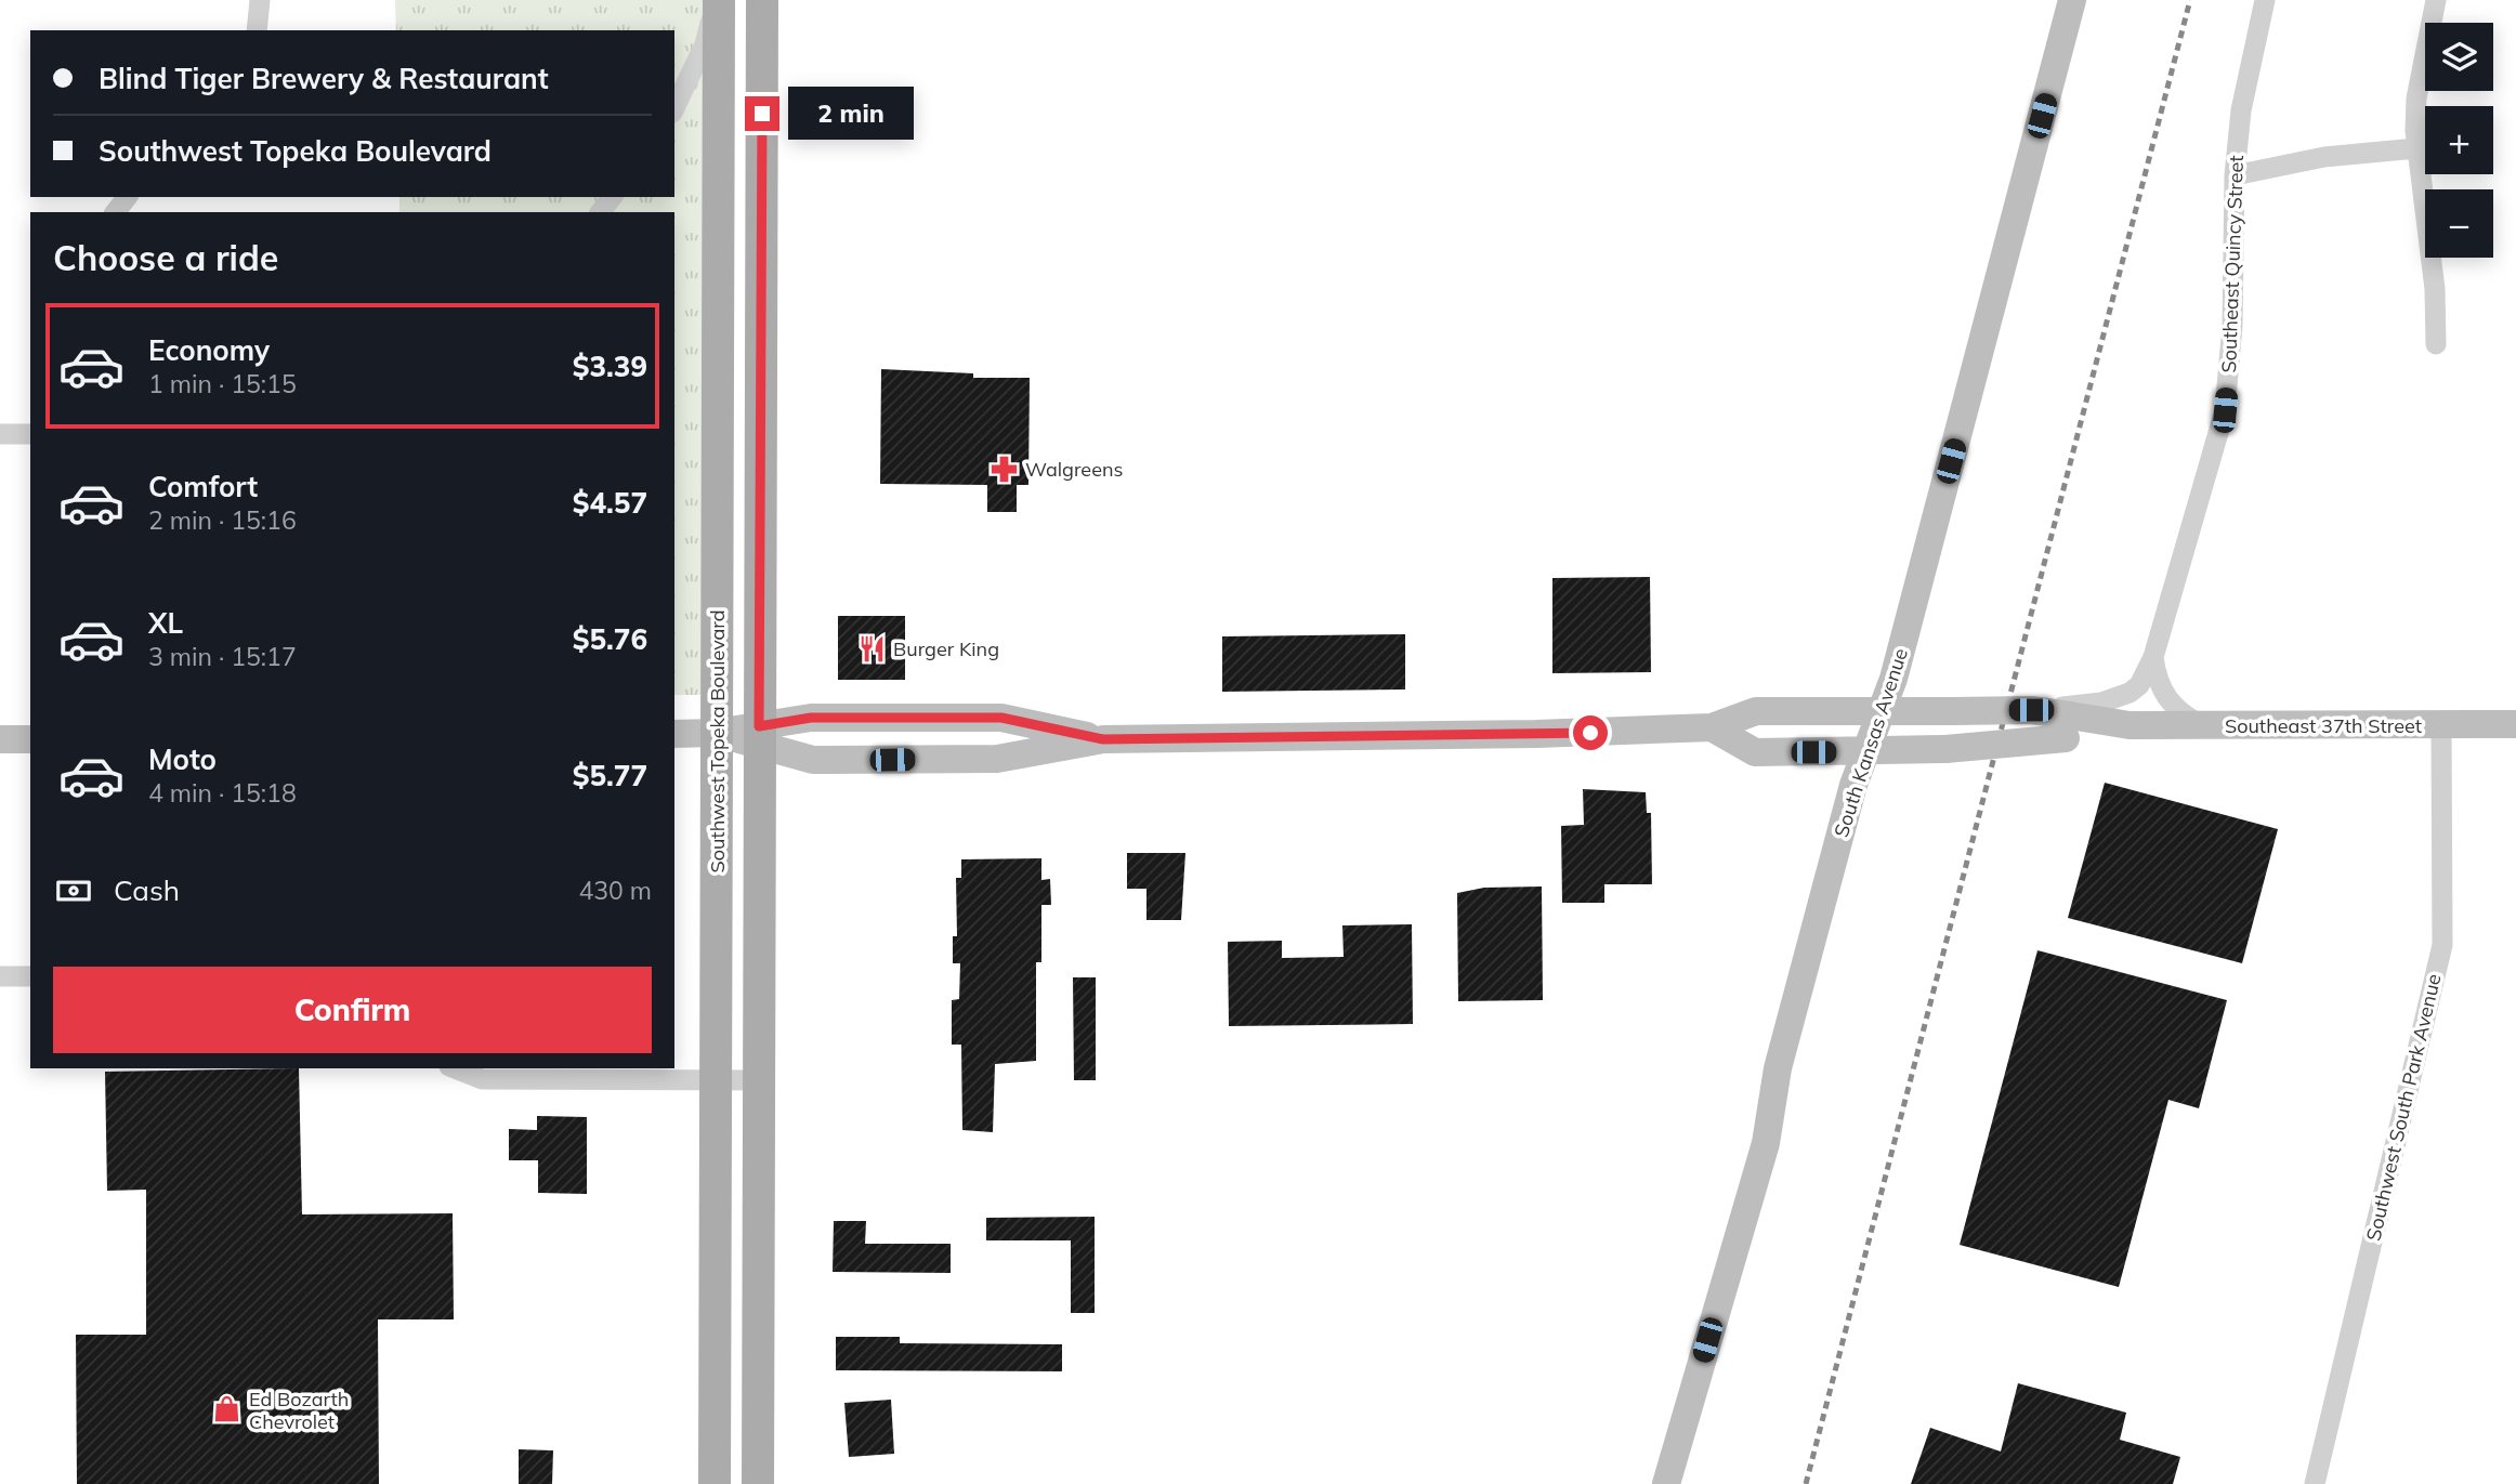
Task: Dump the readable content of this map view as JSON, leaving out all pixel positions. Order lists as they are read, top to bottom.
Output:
{
  "streets": {
    "main road": ["Southeast 37th Street", "Southwest Topeka Boulevard", "South Kansas Avenue"],
    "street": ["Southeast Quincy Street", "Southwest South Park Avenue"]
  },
  "crossings": [
    ["Southeast Quincy Street", "Southeast 37th Street"],
    ["Southeast 37th Street", "Southwest South Park Avenue"]
  ],
  "places": {
    "pharmacy": ["Walgreens"],
    "restaurant": ["Burger King"],
    "shop": ["Ed Bozarth Chevrolet"]
  },
  "page": {
    "map_buttons": ["+", "−"],
    "banner": ["Blind Tiger Brewery & Restaurant", "Southwest Topeka Boulevard"],
    "bubble": "2 min",
    "heading": "Choose a ride",
    "list": [
      {
        "name": "Economy",
        "note": "1 min · 15:15",
        "value": "$3.39"
      },
      {
        "name": "Comfort",
        "note": "2 min · 15:16",
        "value": "$4.57"
      },
      {
        "name": "XL",
        "note": "3 min · 15:17",
        "value": "$5.76"
      },
      {
        "name": "Moto",
        "note": "4 min · 15:18",
        "value": "$5.77"
      }
    ],
    "pay": ["Cash", "430 m"],
    "buttons": "Confirm"
  }
}
